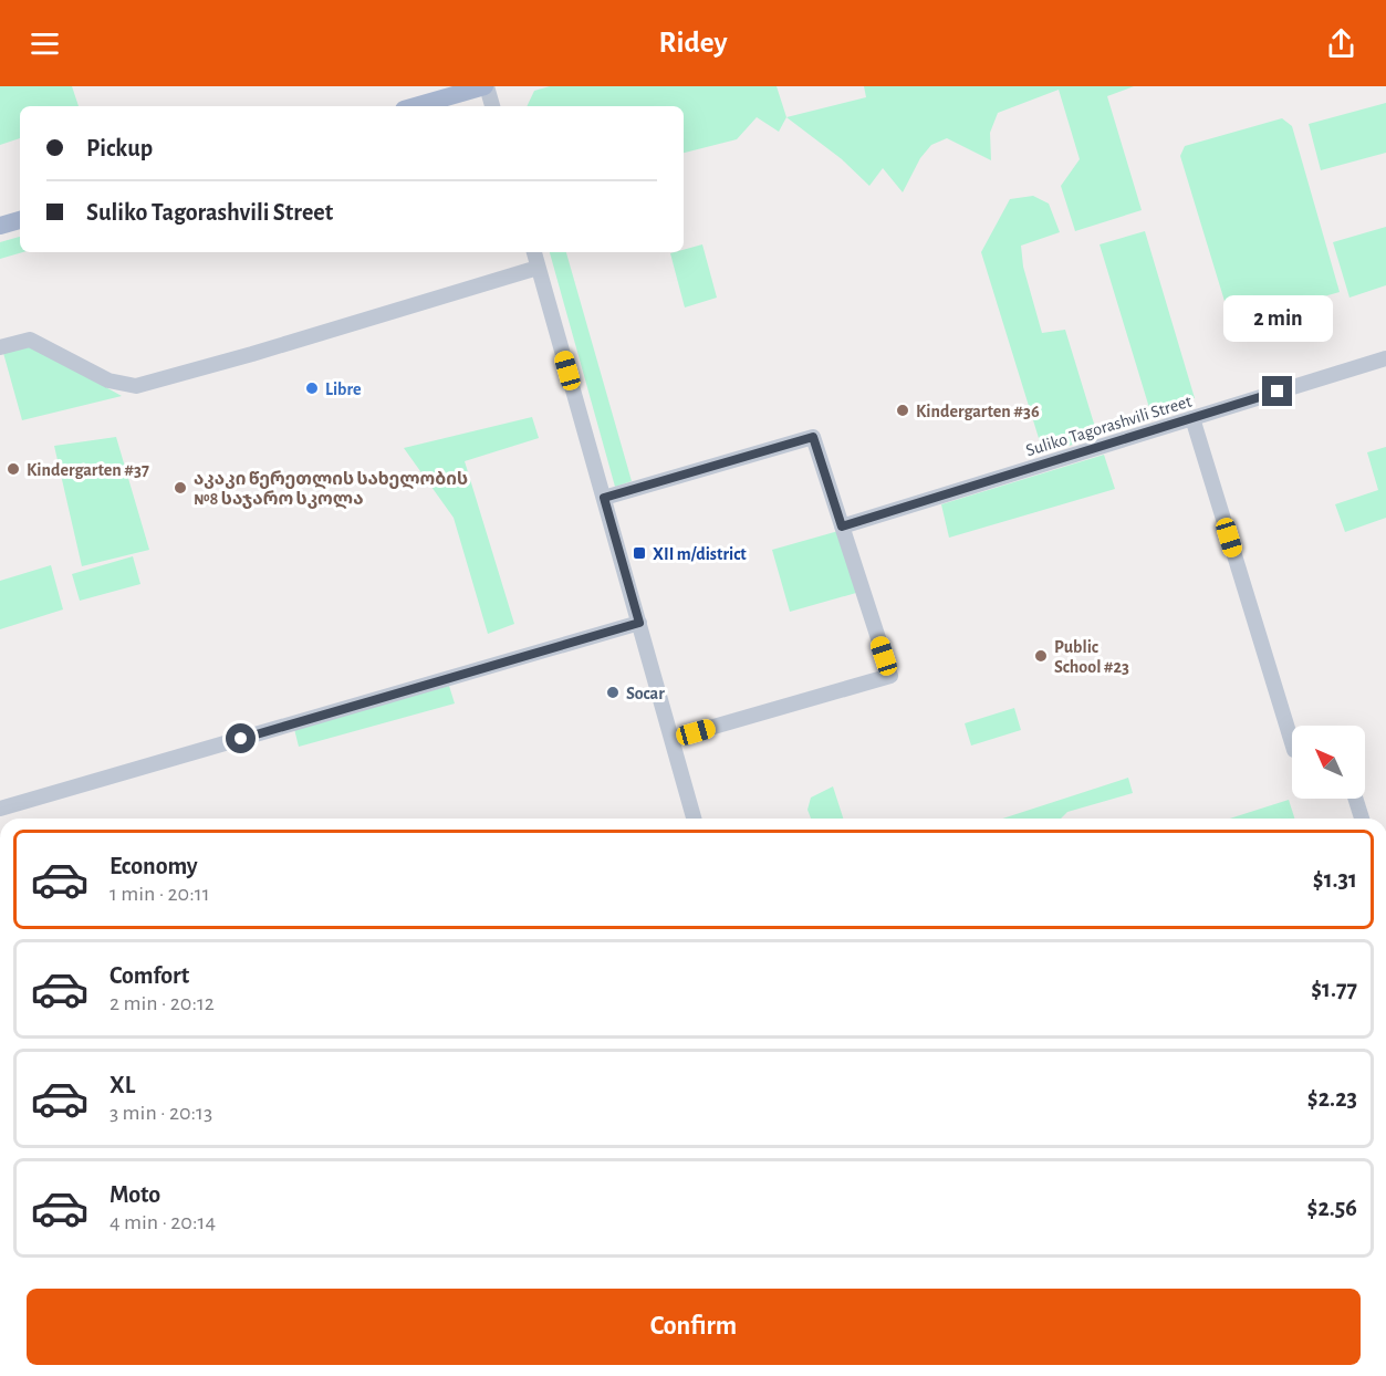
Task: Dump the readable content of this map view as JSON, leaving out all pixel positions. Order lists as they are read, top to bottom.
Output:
{
  "streets": {
    "street": ["Suliko Tagorashvili Street"]
  },
  "places": {
    "other": [
      "Libre",
      "Kindergarten #36",
      "Kindergarten #37",
      "აკაკი წერეთლის სახელობის №8 საჯარო სკოლა",
      "Public School #23",
      "Socar"
    ],
    "transit": ["XII m/district"]
  },
  "north": "top left",
  "page": {
    "header": "Ridey",
    "banner": ["Pickup", "Suliko Tagorashvili Street"],
    "bubble": "2 min",
    "list": [
      {
        "name": "Economy",
        "note": "1 min · 20:11",
        "value": "$1.31"
      },
      {
        "name": "Comfort",
        "note": "2 min · 20:12",
        "value": "$1.77"
      },
      {
        "name": "XL",
        "note": "3 min · 20:13",
        "value": "$2.23"
      },
      {
        "name": "Moto",
        "note": "4 min · 20:14",
        "value": "$2.56"
      }
    ],
    "buttons": "Confirm"
  }
}
